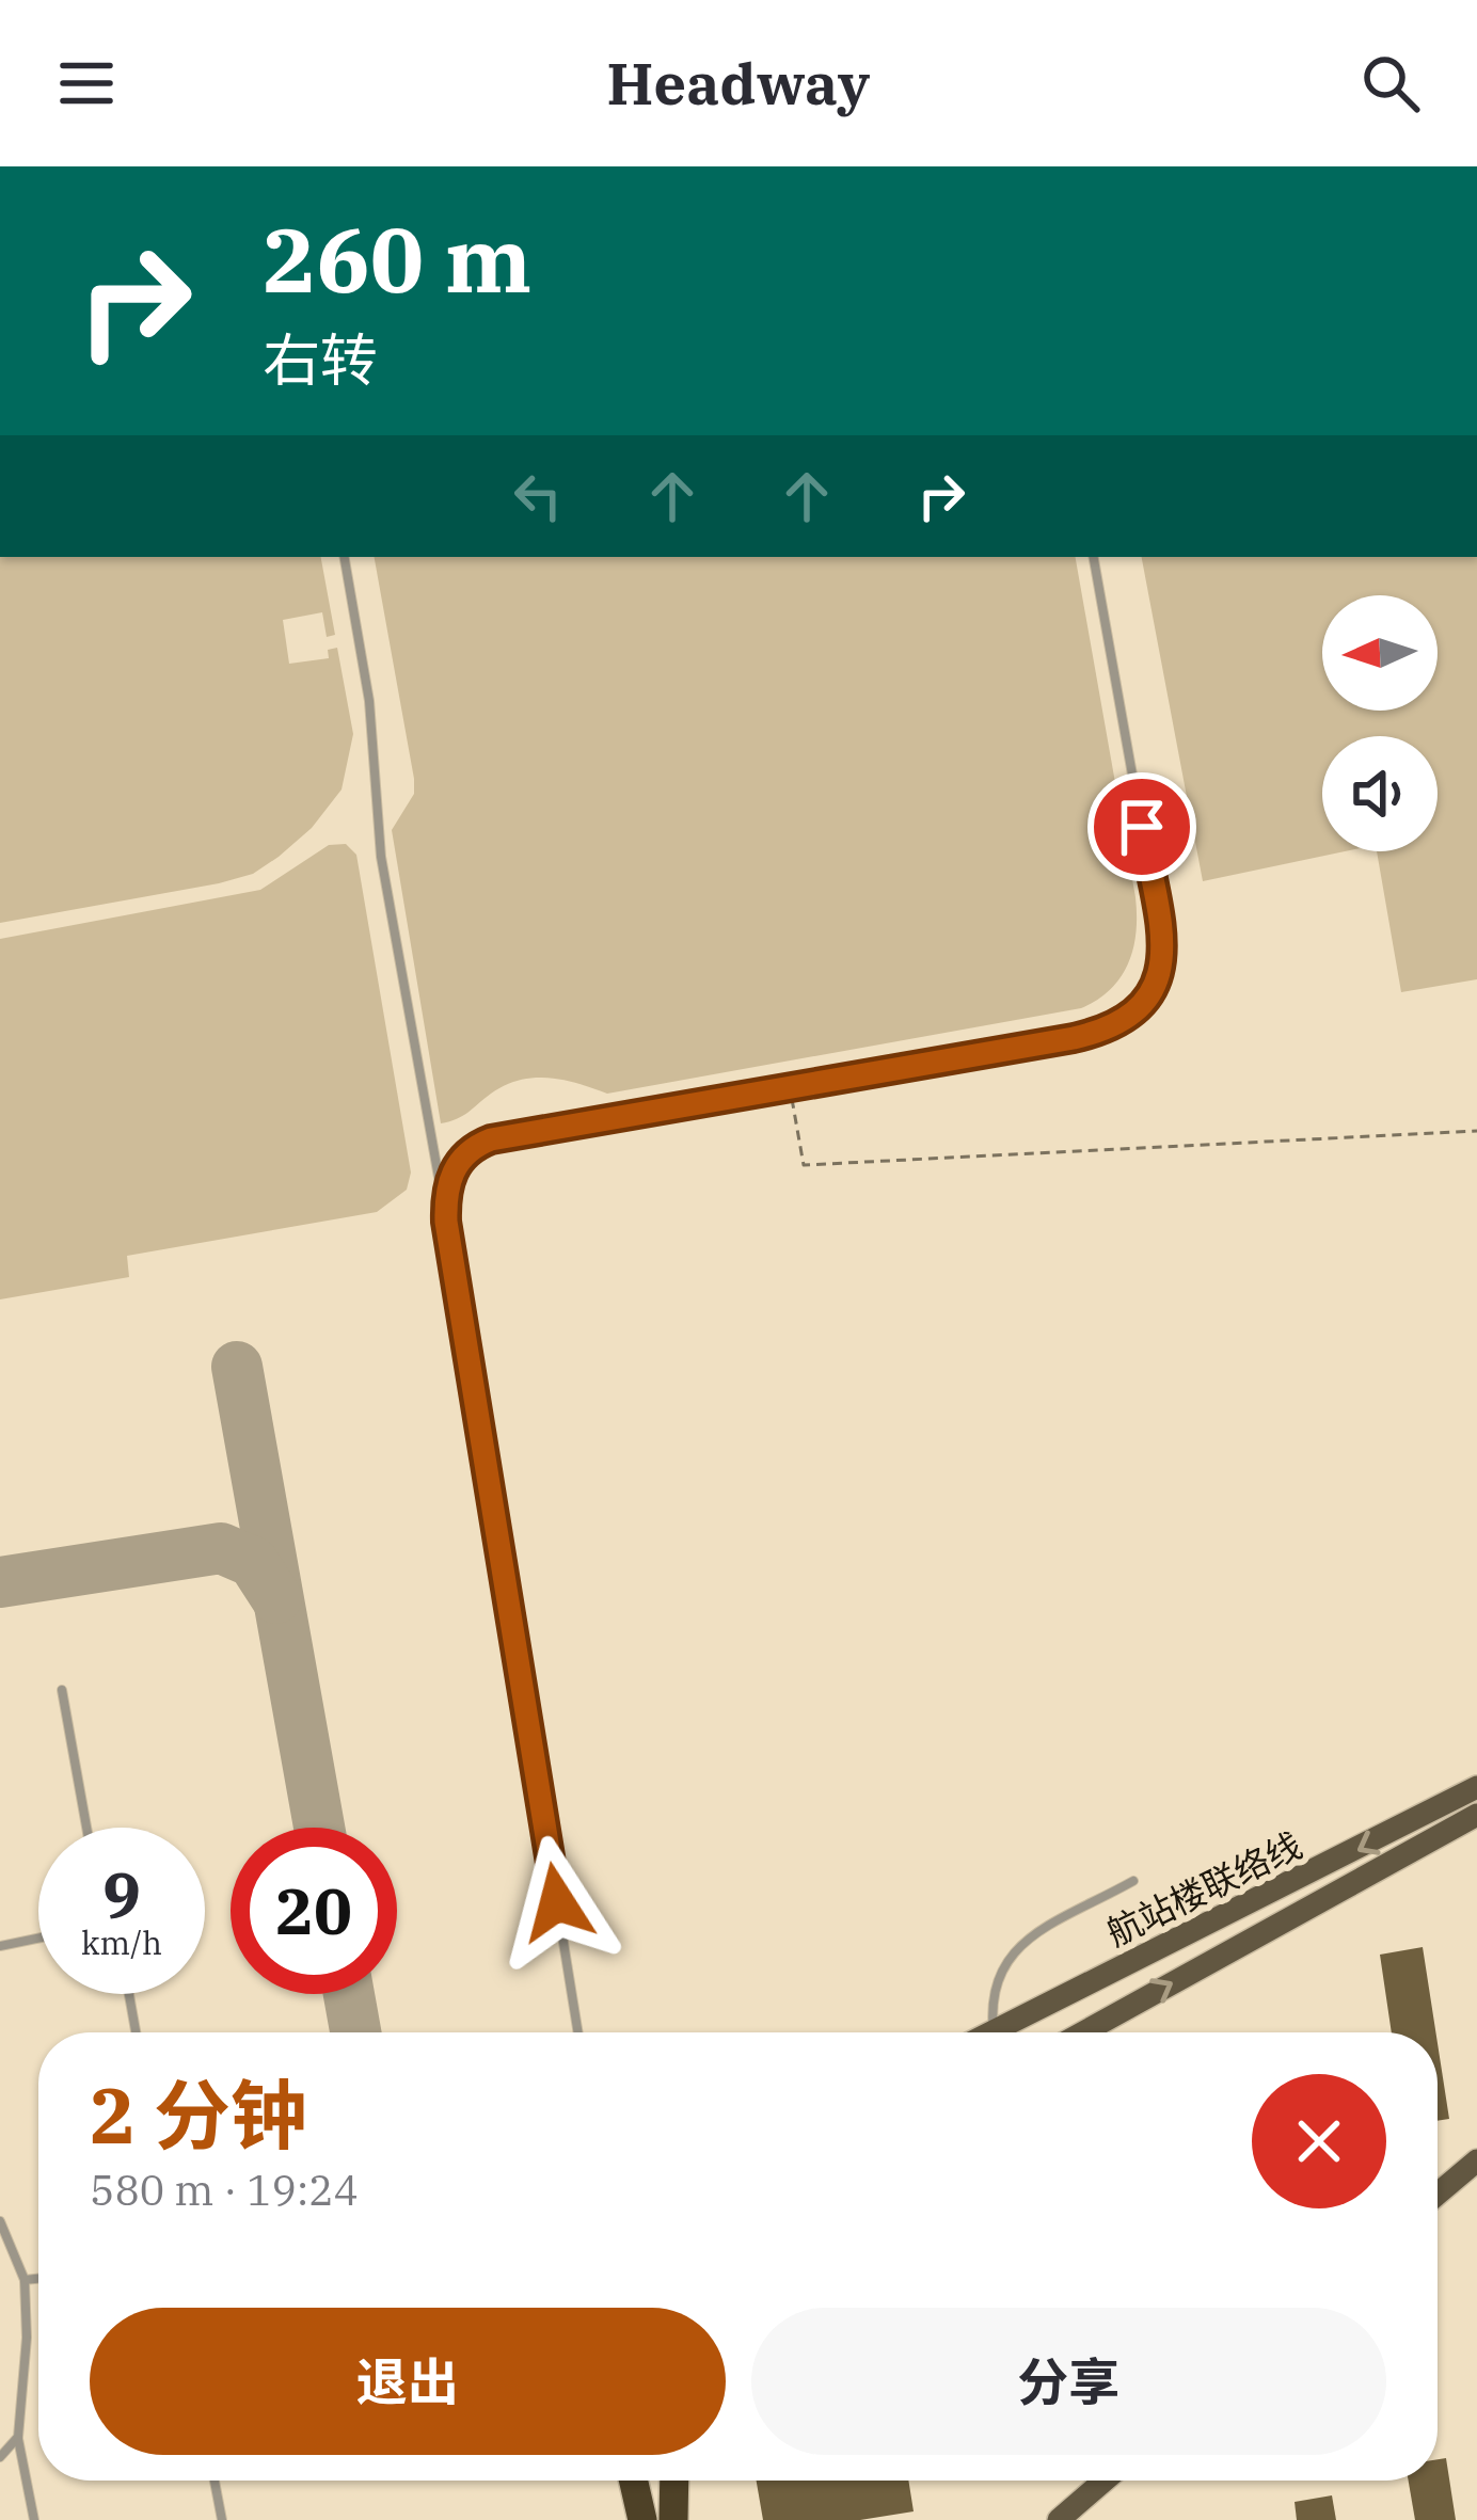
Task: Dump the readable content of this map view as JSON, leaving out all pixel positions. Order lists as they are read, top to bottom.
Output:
{
  "streets": {
    "main road": ["航站楼联络线"]
  },
  "north": "left",
  "page": {
    "header": "Headway",
    "turn": ["260 m", "右转"],
    "speed": "9 km/h",
    "limit": "20",
    "heading": ["2 分钟", "580 m · 19:24"],
    "buttons": ["退出", "分享"]
  }
}
